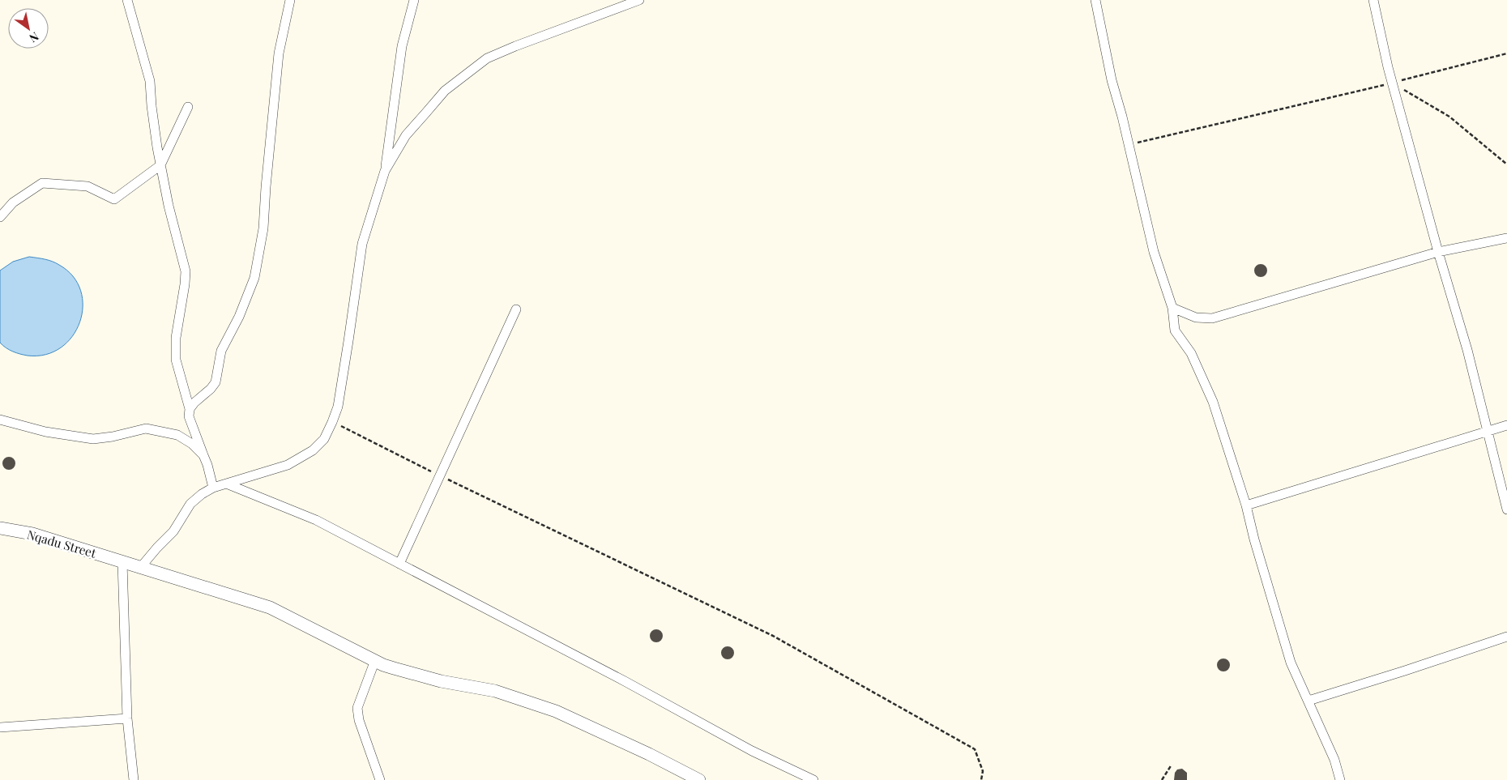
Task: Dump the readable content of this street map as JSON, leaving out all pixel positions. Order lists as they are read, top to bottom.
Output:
{
  "streets": {
    "street": ["Nqadu Street"]
  },
  "north": "bottom right"
}
